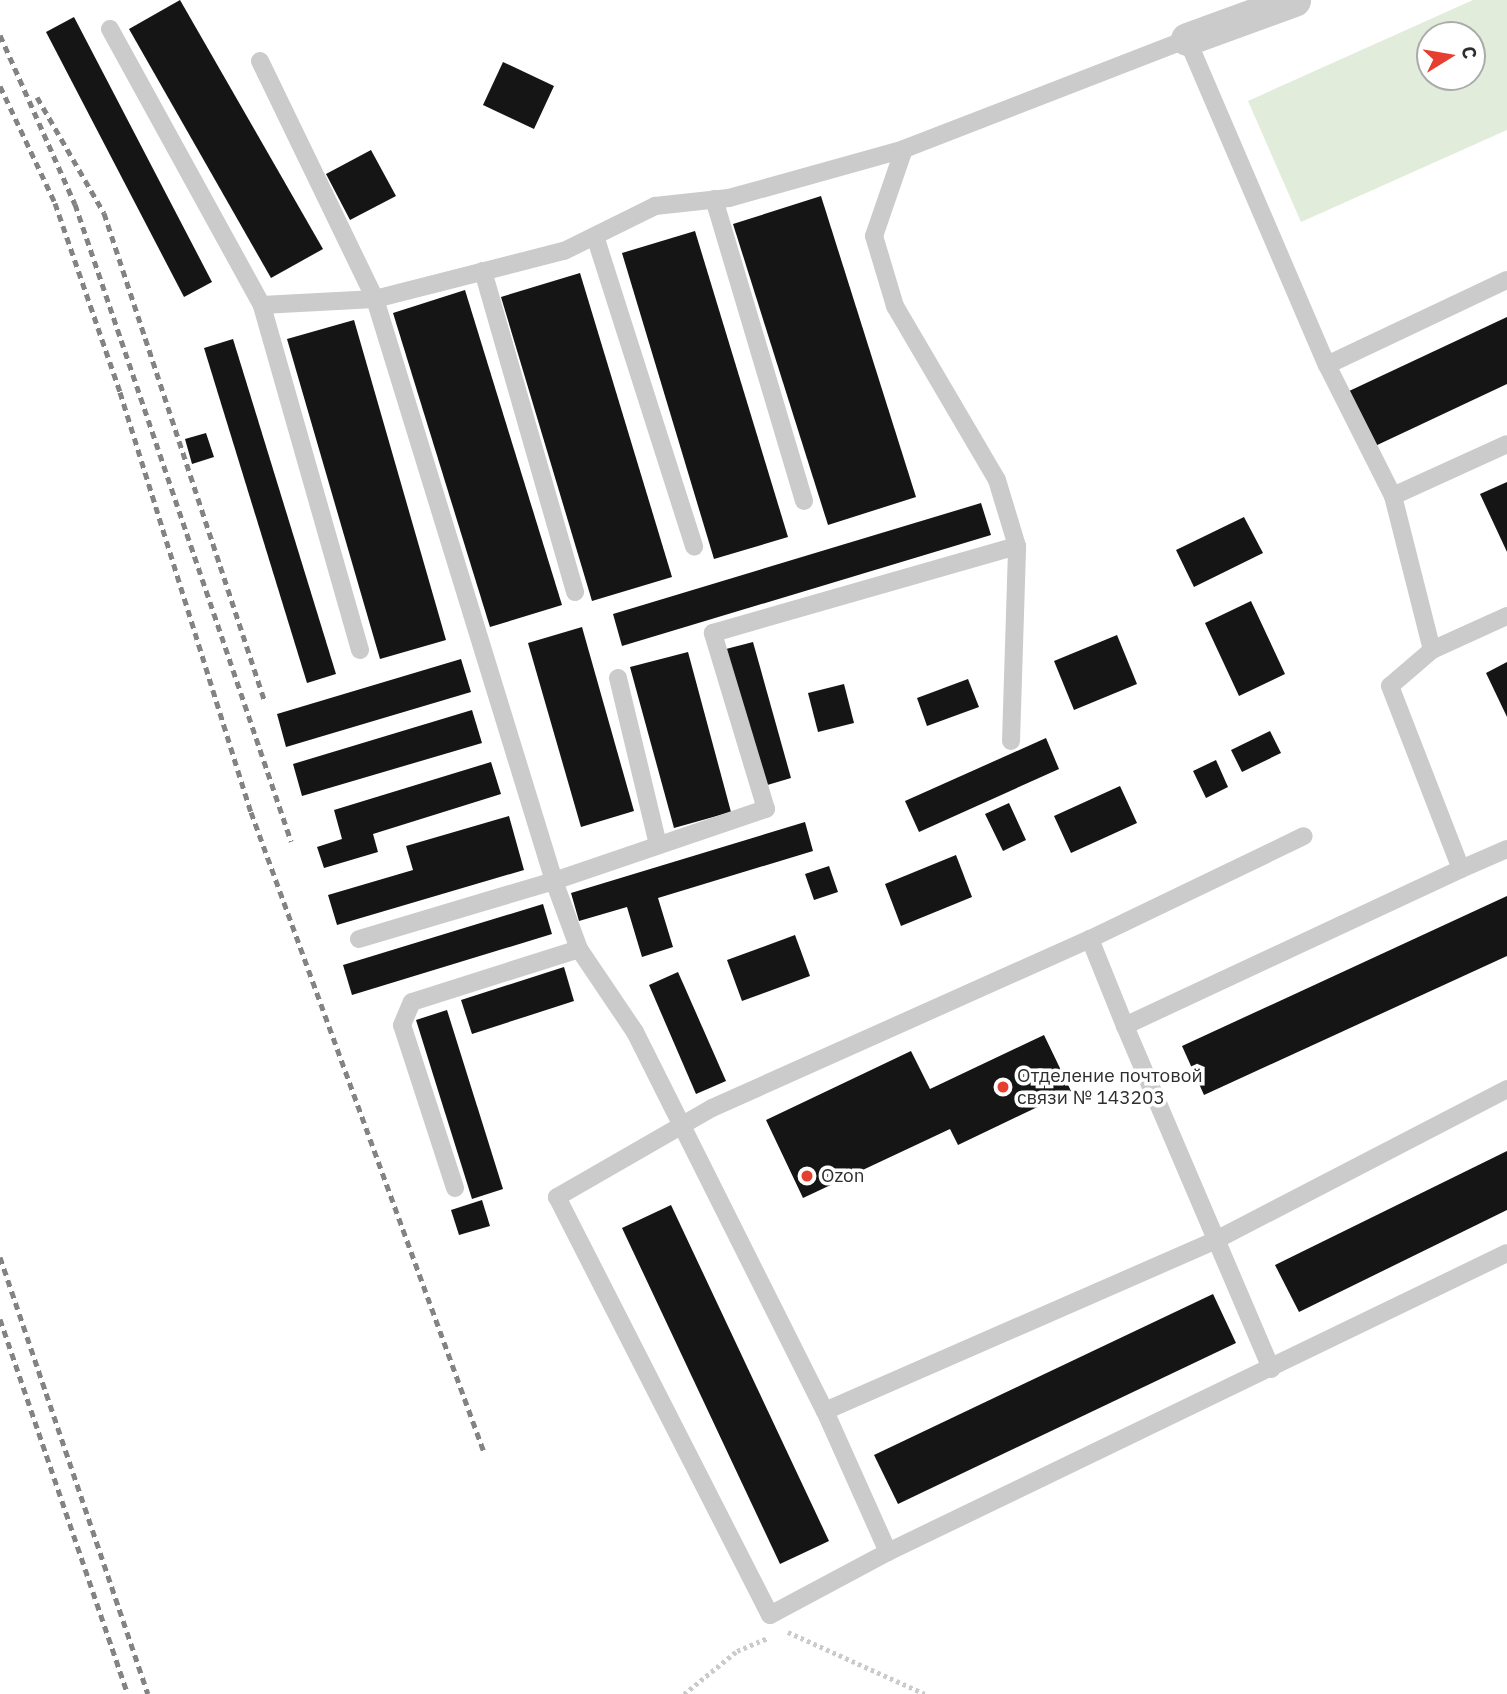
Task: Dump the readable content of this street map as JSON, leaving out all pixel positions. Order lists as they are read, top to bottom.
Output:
{
  "places": ["Отделение почтовой связи № 143203", "Ozon"],
  "north": "right"
}
